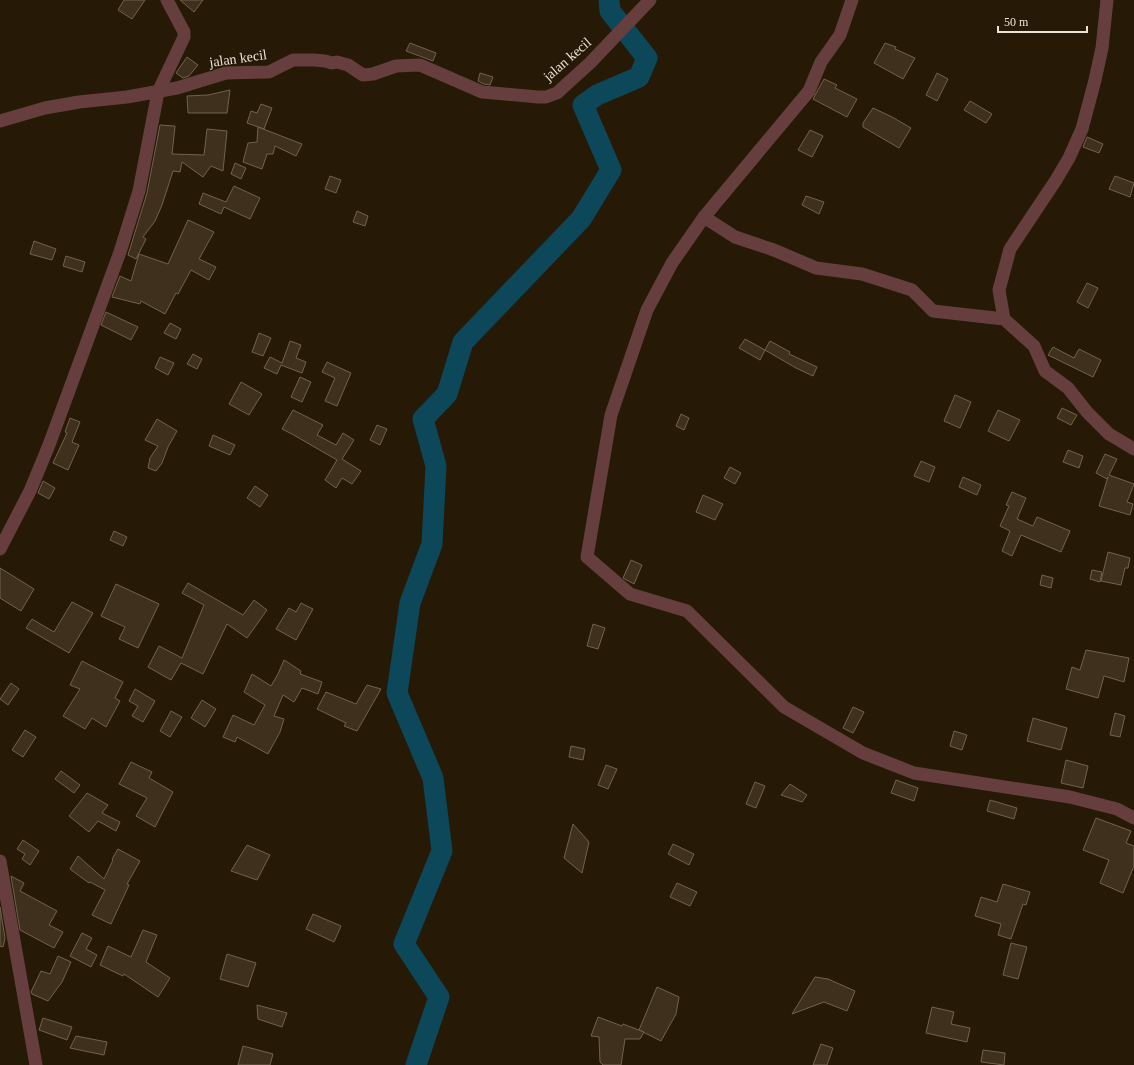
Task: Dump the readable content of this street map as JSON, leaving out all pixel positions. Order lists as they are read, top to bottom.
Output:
{
  "streets": {
    "street": ["jalan kecil"]
  },
  "scale_bar": "50 m"
}
